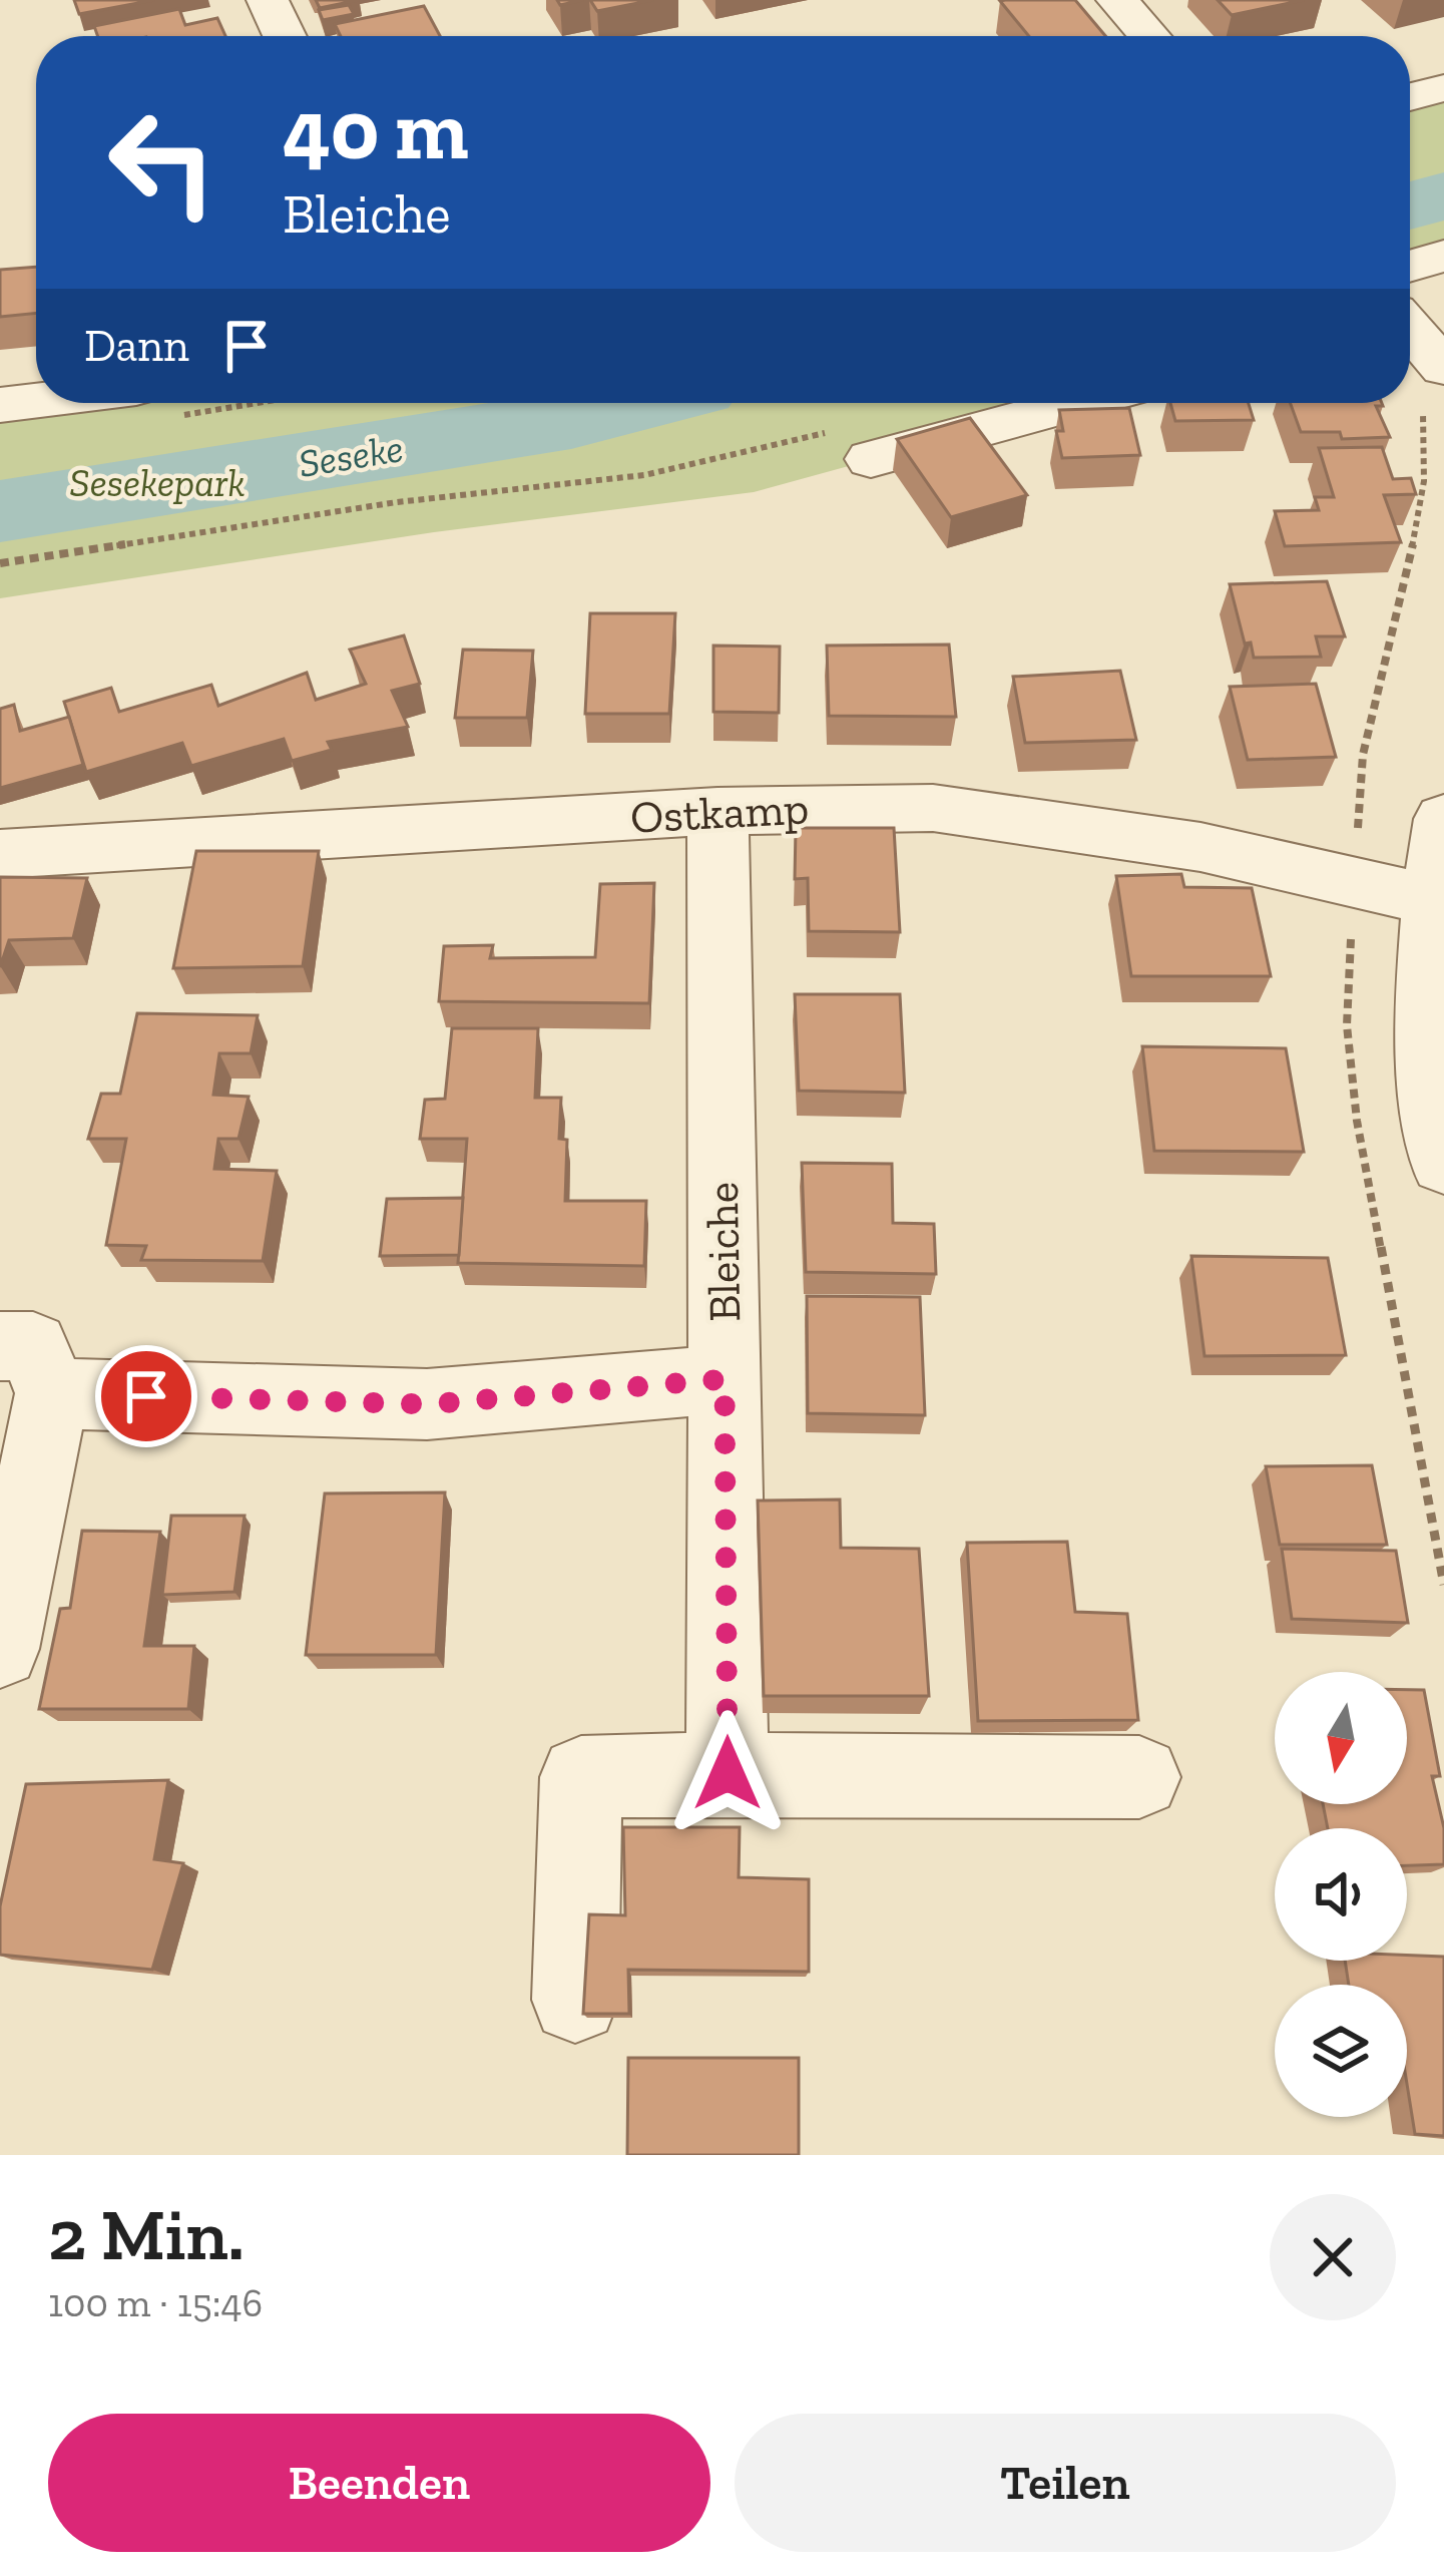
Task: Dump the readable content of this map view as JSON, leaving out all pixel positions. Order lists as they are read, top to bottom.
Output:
{
  "streets": {
    "street": ["Ostkamp", "Bleiche"]
  },
  "crossings": [
    ["Ostkamp", "Bleiche"]
  ],
  "water": ["Seseke"],
  "parks": ["Sesekepark"],
  "north": "bottom",
  "page": {
    "turn": ["40 m", "Bleiche"],
    "then": "Dann",
    "heading": ["2 Min.", "100 m · 15:46"],
    "buttons": ["Beenden", "Teilen"]
  }
}
